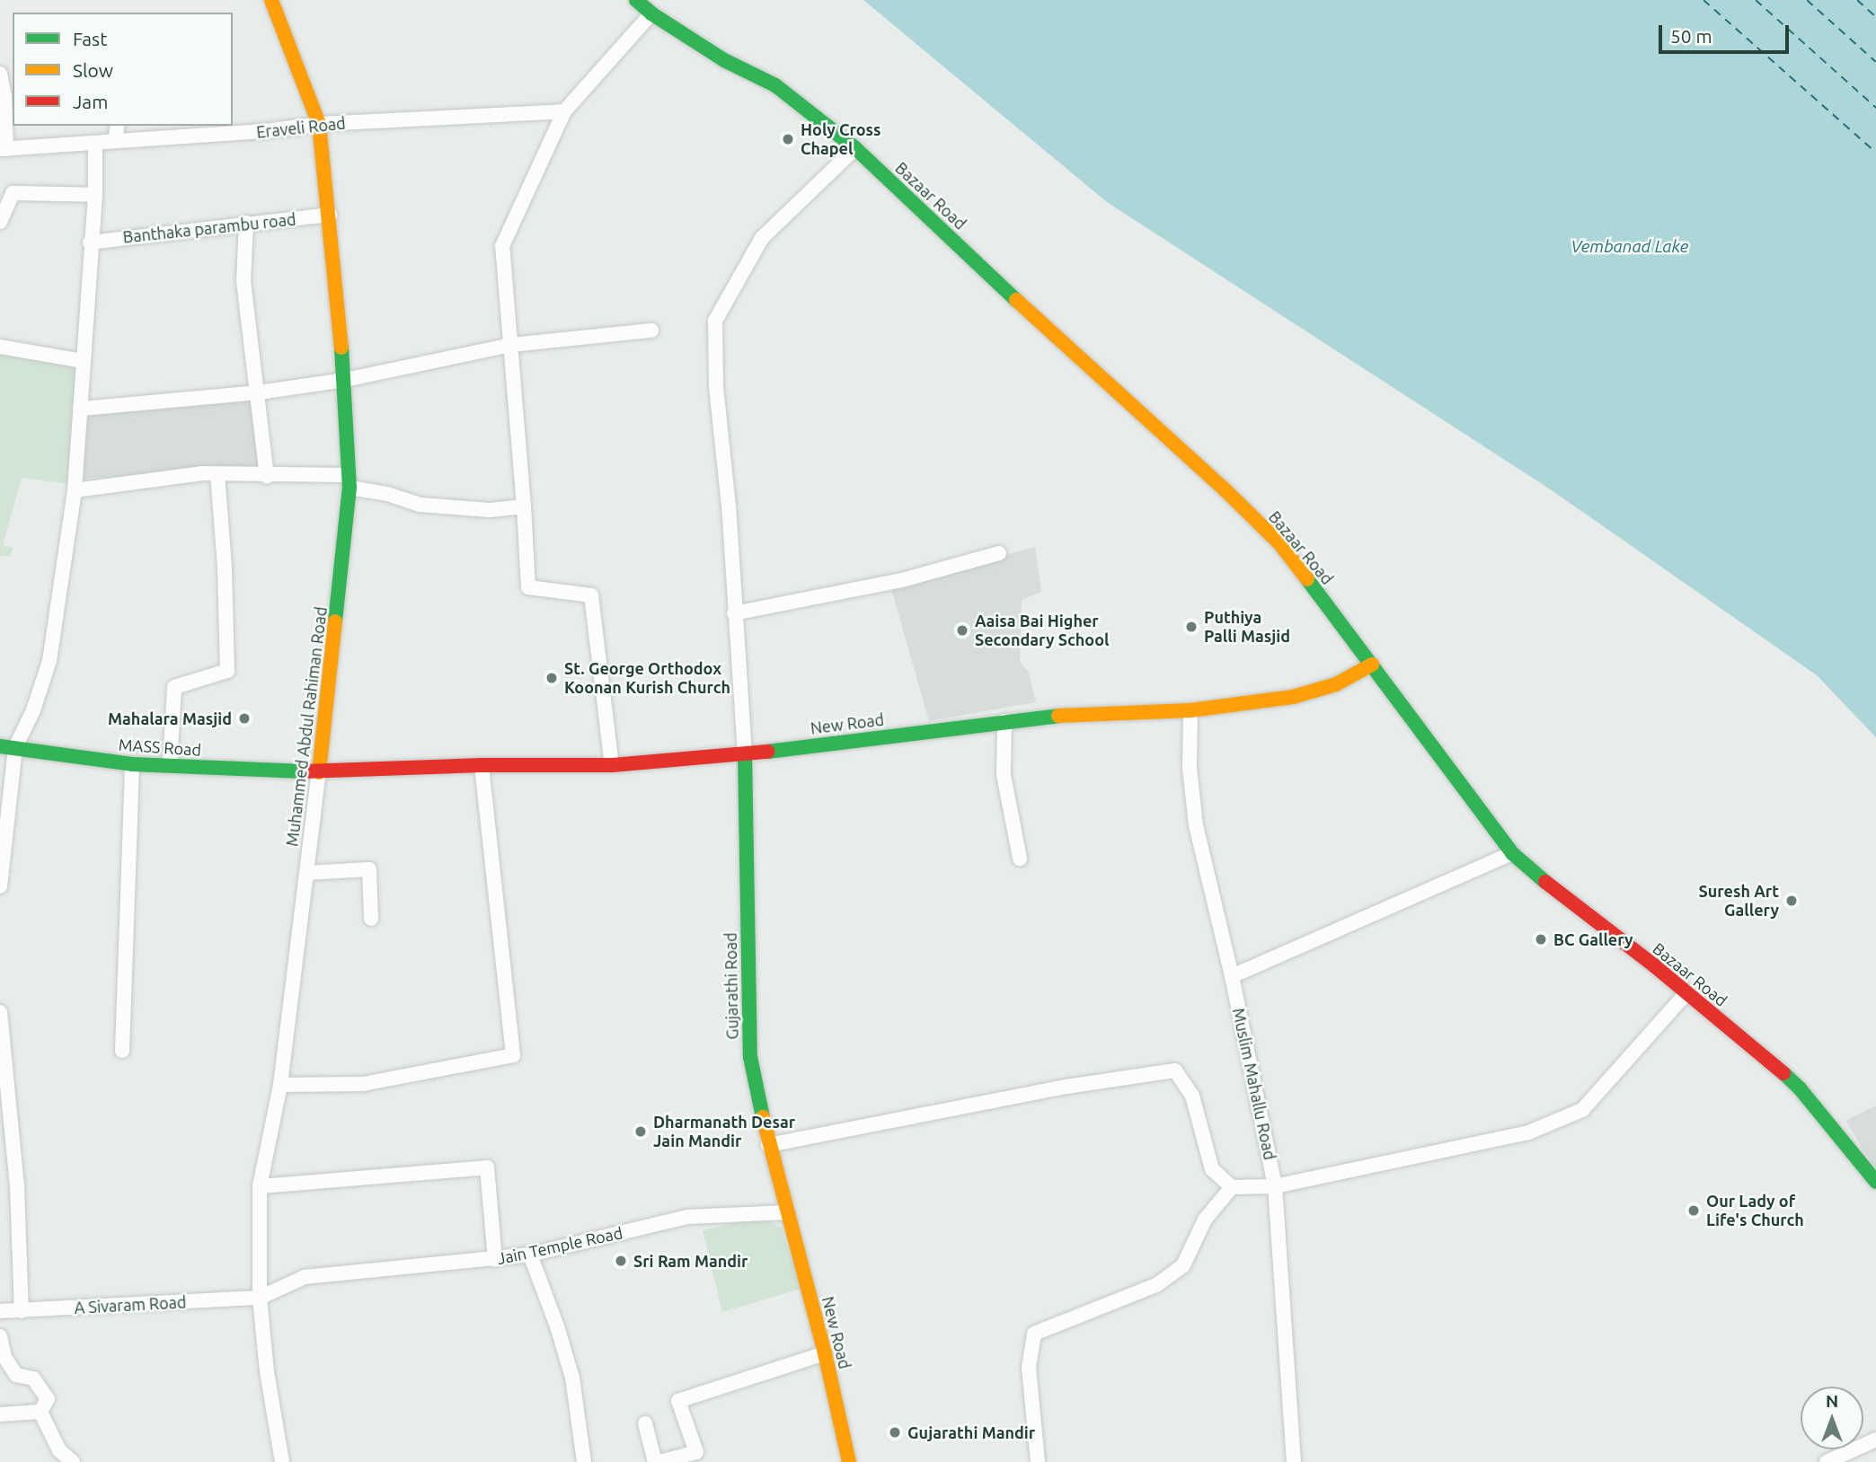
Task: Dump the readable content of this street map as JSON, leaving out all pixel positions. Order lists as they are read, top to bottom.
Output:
{
  "streets": {
    "street": [
      "Eraveli Road",
      "Bazaar Road",
      "Banthaka parambu road",
      "New Road",
      "Muhammed Abdul Rahiman Road",
      "MASS Road",
      "Gujarathi Road",
      "Muslim Mahallu Road",
      "Jain Temple Road",
      "A Sivaram Road"
    ]
  },
  "crossings": [
    ["Eraveli Road", "Muhammed Abdul Rahiman Road"],
    ["Bazaar Road", "New Road"],
    ["Banthaka parambu road", "Muhammed Abdul Rahiman Road"],
    ["New Road", "Muhammed Abdul Rahiman Road"],
    ["New Road", "MASS Road"],
    ["New Road", "Gujarathi Road"],
    ["New Road", "Muslim Mahallu Road"],
    ["New Road", "Jain Temple Road"],
    ["Muhammed Abdul Rahiman Road", "MASS Road"],
    ["Muhammed Abdul Rahiman Road", "Jain Temple Road"],
    ["Muhammed Abdul Rahiman Road", "A Sivaram Road"],
    ["Gujarathi Road", "Jain Temple Road"],
    ["Jain Temple Road", "A Sivaram Road"]
  ],
  "water": ["Vembanad Lake"],
  "places": [
    "Holy Cross Chapel",
    "Puthiya Palli Masjid",
    "Aaisa Bai Higher Secondary School",
    "St. George Orthodox Koonan Kurish Church",
    "Mahalara Masjid",
    "Suresh Art Gallery",
    "BC Gallery",
    "Dharmanath Desar Jain Mandir",
    "Our Lady of Life's Church",
    "Sri Ram Mandir",
    "Gujarathi Mandir"
  ],
  "legend": ["Fast", "Slow", "Jam"],
  "scale_bar": "50 m",
  "north": "top"
}
